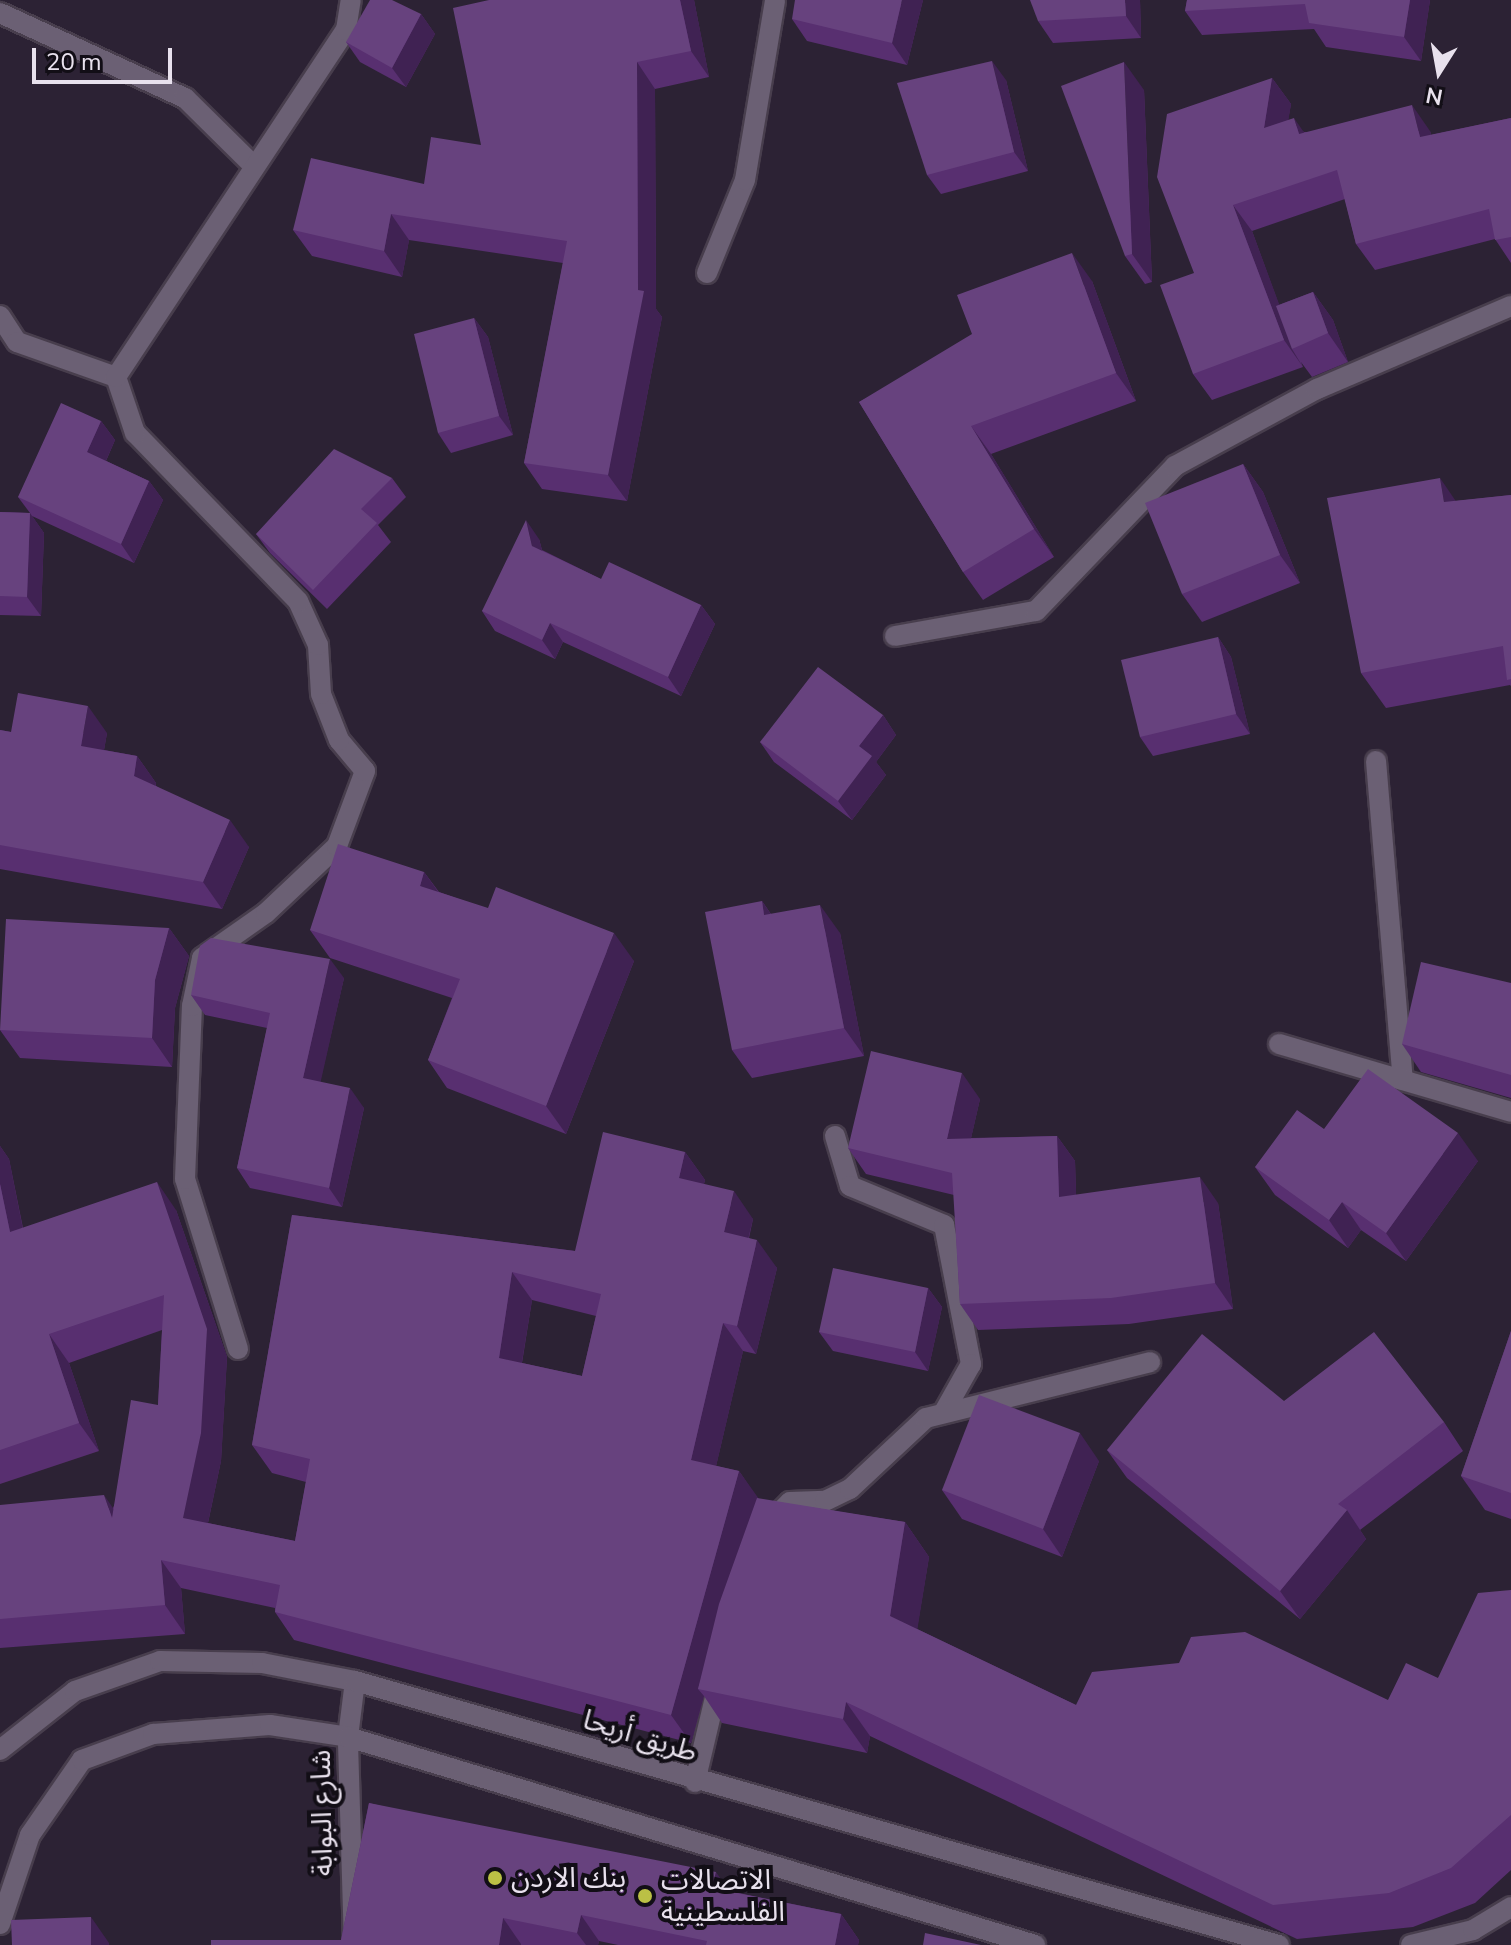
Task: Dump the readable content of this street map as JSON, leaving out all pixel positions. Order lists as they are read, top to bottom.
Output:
{
  "streets": {
    "street": ["طريق أريحا", "شارع البوابة"]
  },
  "crossings": [
    ["طريق أريحا", "شارع البوابة"]
  ],
  "places": ["بنك الاردن", "الاتصالات الفلسطينية"],
  "scale_bar": "20 m",
  "north": "bottom"
}
